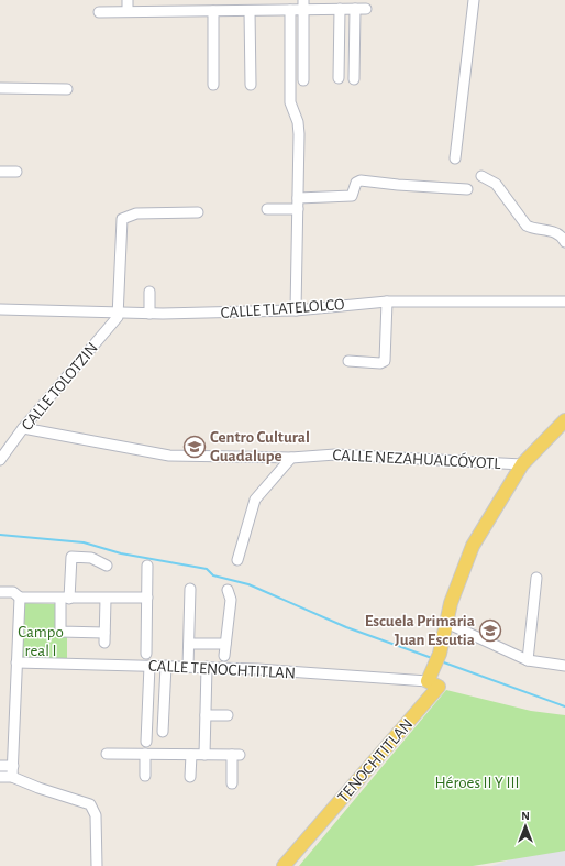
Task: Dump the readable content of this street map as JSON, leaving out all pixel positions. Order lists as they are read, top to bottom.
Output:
{
  "streets": {
    "main road": ["TENOCHTITLAN"],
    "street": [
      "CALLE TLATELOLCO",
      "CALLE TOLOTZIN",
      "CALLE NEZAHUALCÓYOTL",
      "CALLE TENOCHTITLAN"
    ]
  },
  "crossings": [
    ["CALLE TLATELOLCO", "CALLE TOLOTZIN"],
    ["CALLE TOLOTZIN", "CALLE NEZAHUALCÓYOTL"],
    ["CALLE NEZAHUALCÓYOTL", "TENOCHTITLAN"],
    ["CALLE TENOCHTITLAN", "TENOCHTITLAN"]
  ],
  "parks": ["Campo real I", "Héroes II Y III"],
  "places": {
    "school or university": ["Centro Cultural Guadalupe", "Escuela Primaria Juan Escutia"]
  },
  "north": "top"
}
